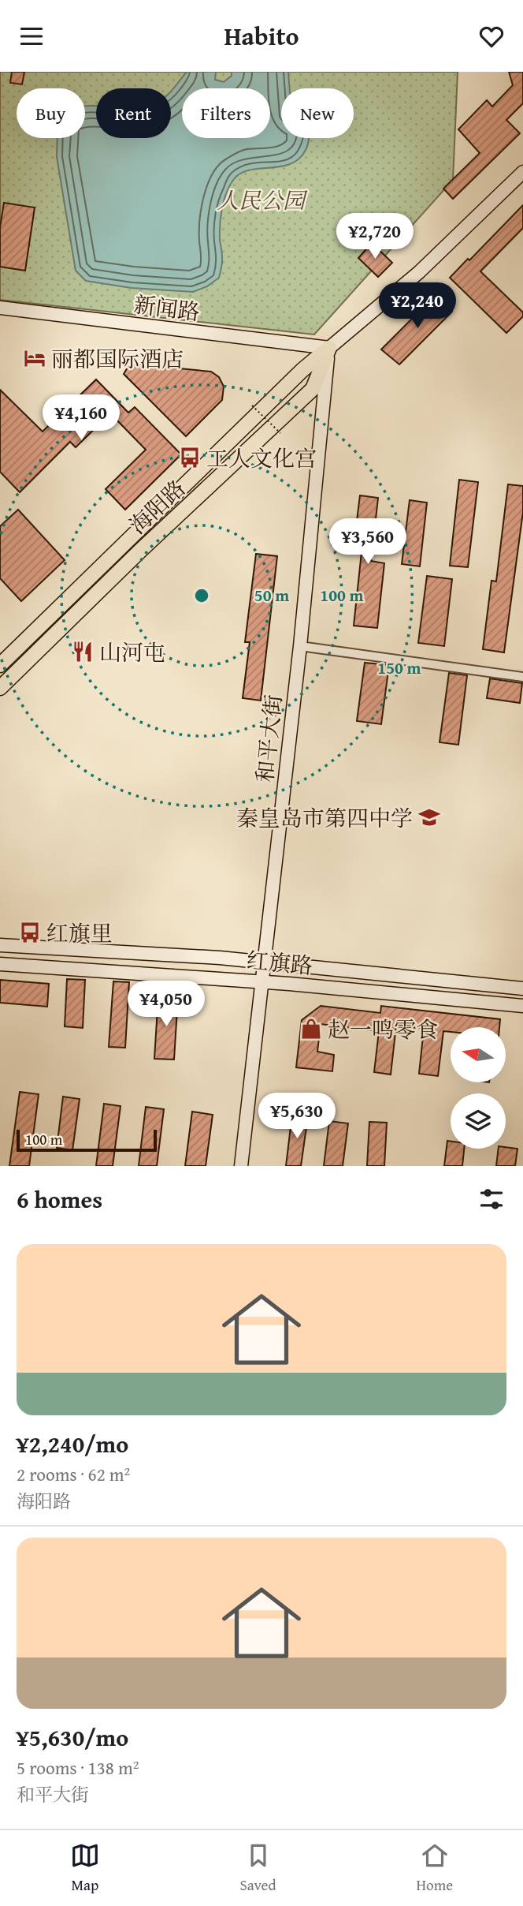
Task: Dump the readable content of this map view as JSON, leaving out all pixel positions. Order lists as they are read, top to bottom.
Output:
{
  "streets": {
    "main road": [
      "新闻路",
      "海阳路",
      "和平大街",
      "红旗路"
    ]
  },
  "crossings": [
    ["新闻路", "海阳路"],
    ["新闻路", "和平大街"],
    ["海阳路", "和平大街"],
    ["和平大街", "红旗路"]
  ],
  "parks": ["人民公园"],
  "places": {
    "hotel": ["丽都国际酒店"],
    "bus stop": ["工人文化宫", "红旗里"],
    "restaurant": ["山河屯"],
    "school or university": ["秦皇岛市第四中学"],
    "shop": ["赵一鸣零食"]
  },
  "scale_bar": "100 m",
  "north": "left",
  "page": {
    "header": "Habito",
    "chip": [
      "Buy",
      "Rent",
      "Filters",
      "New"
    ],
    "price": [
      "¥2,720",
      "¥2,240",
      "¥4,160",
      "¥3,560",
      "¥4,050",
      "¥5,630"
    ],
    "scale": "100 m",
    "heading": "6 homes",
    "list": [
      {
        "name": "¥2,240/mo",
        "note": "2 rooms · 62 m² · 海阳路"
      },
      {
        "name": "¥5,630/mo",
        "note": "5 rooms · 138 m² · 和平大街"
      }
    ],
    "tabs": ["Map", "Saved", "Home"]
  },
  "rings": ["50 m", "100 m", "150 m"]
}
